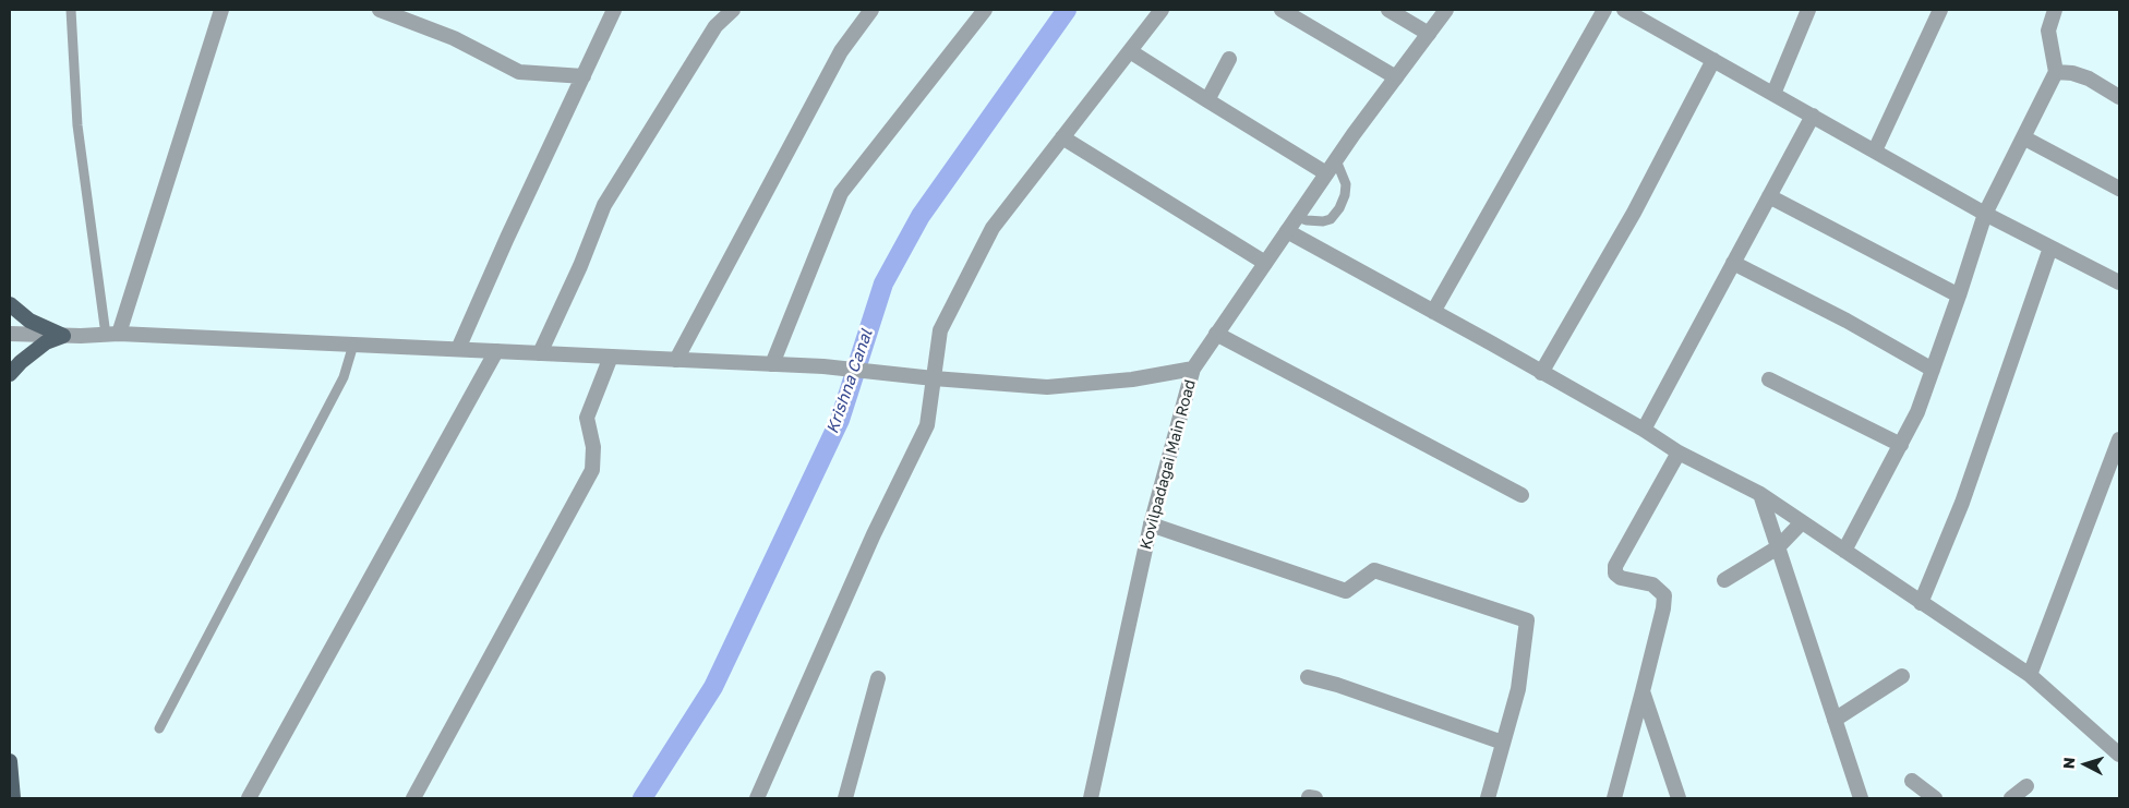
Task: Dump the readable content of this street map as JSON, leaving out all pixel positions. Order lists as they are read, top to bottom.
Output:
{
  "streets": {
    "street": ["Kovilpadagai Main Road"]
  },
  "water": ["Krishna Canal"],
  "north": "left"
}
